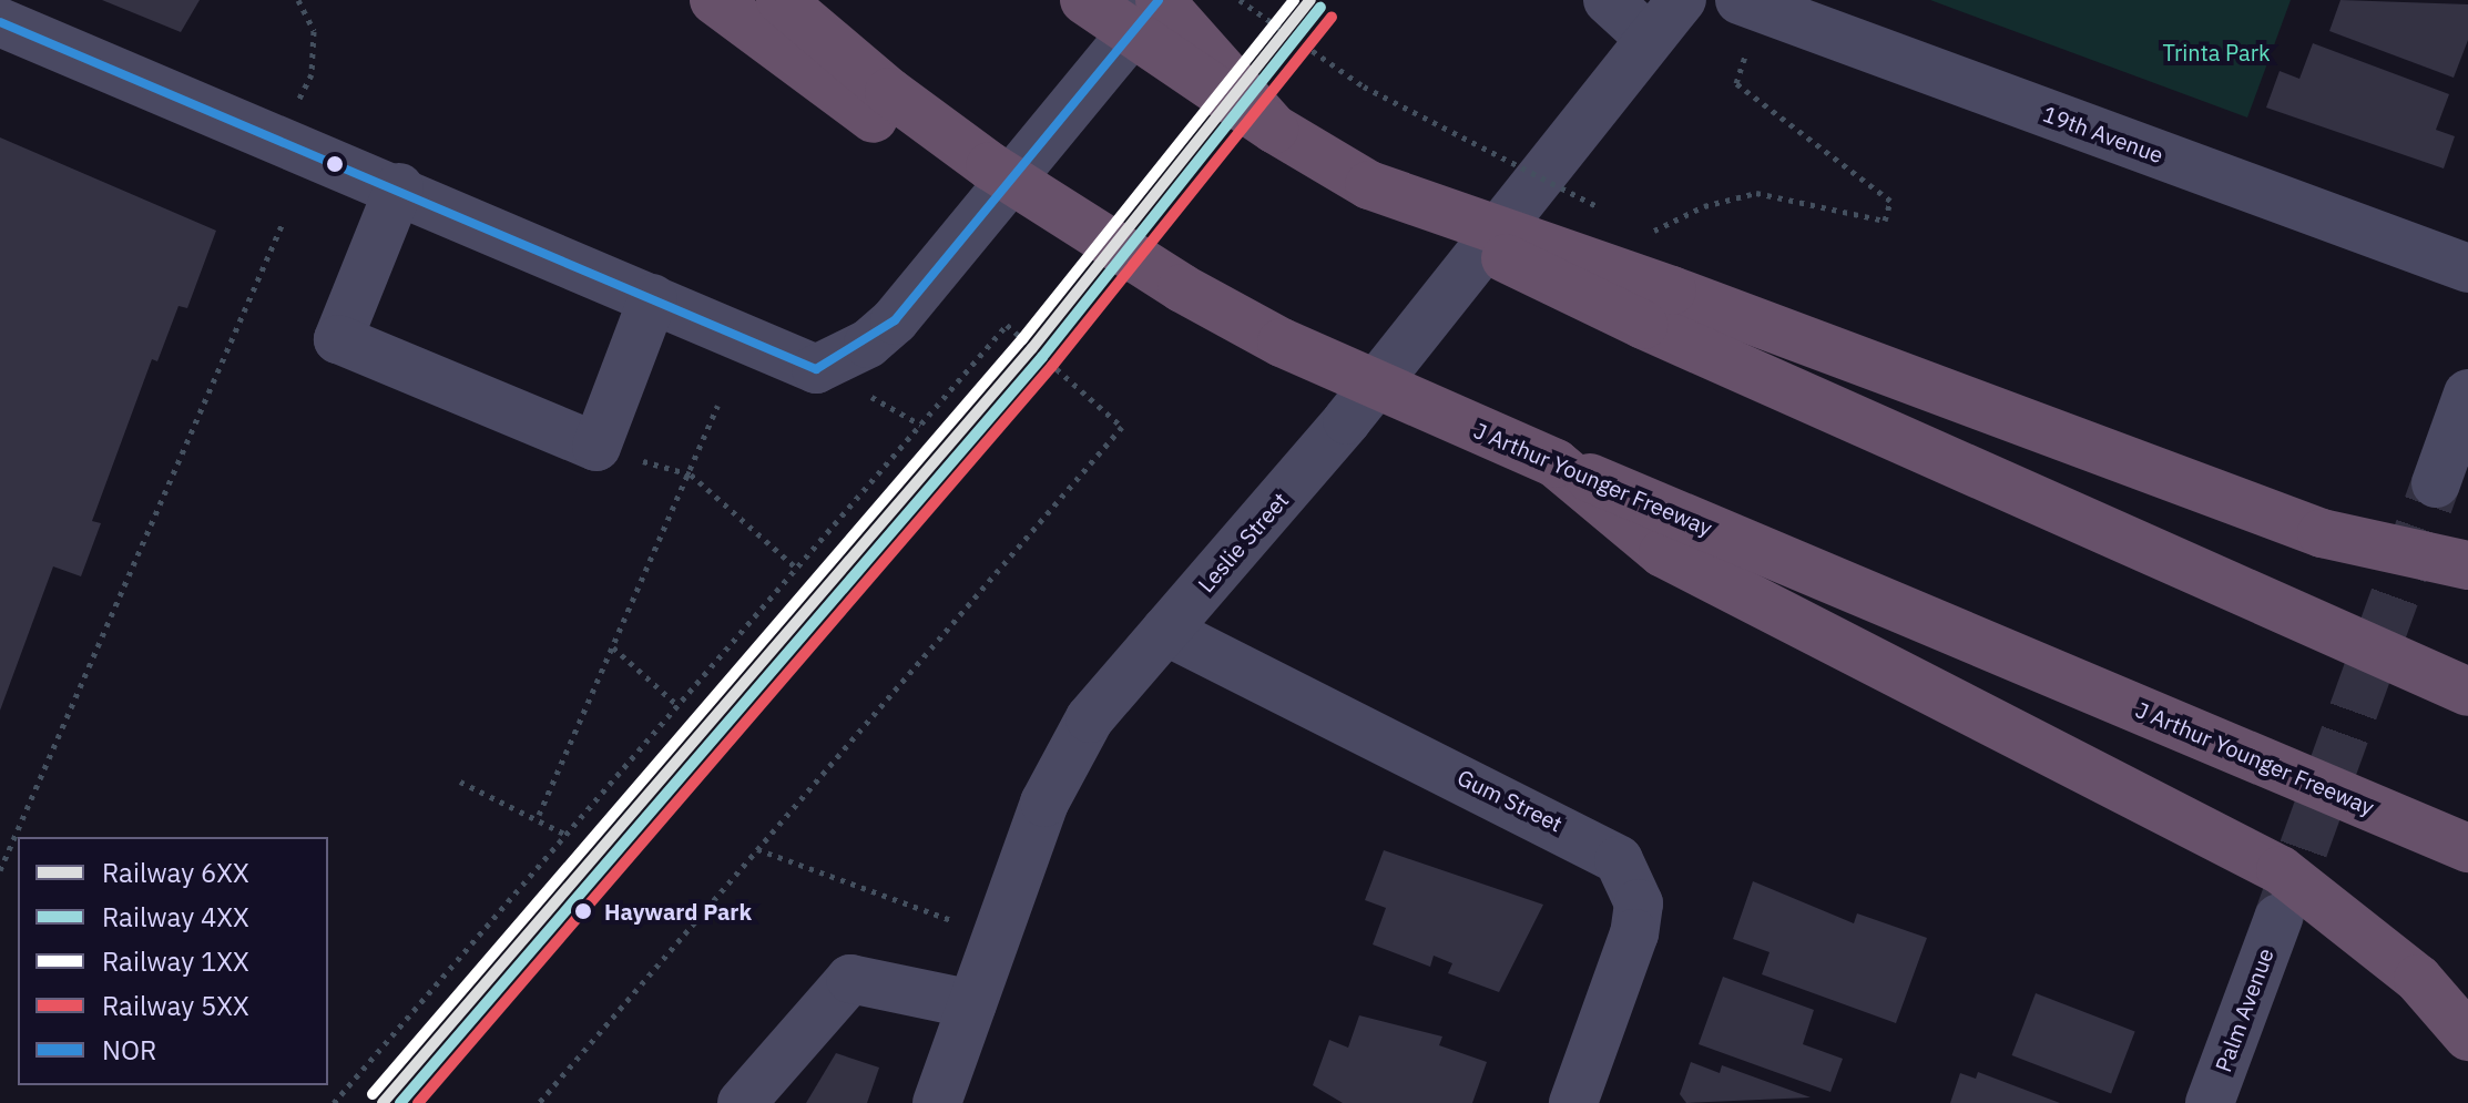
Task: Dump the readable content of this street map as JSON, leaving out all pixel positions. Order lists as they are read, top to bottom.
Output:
{
  "streets": {
    "highway": ["J Arthur Younger Freeway"],
    "street": [
      "19th Avenue",
      "Leslie Street",
      "Gum Street",
      "Palm Avenue"
    ]
  },
  "crossings": [
    ["Leslie Street", "Gum Street"]
  ],
  "parks": ["Trinta Park"],
  "places": ["Hayward Park"],
  "lines": [
    "rail line 6XX",
    "rail line 1XX",
    "transit line NOR",
    "rail line 4XX",
    "rail line 5XX"
  ],
  "legend": [
    "Railway 6XX",
    "Railway 4XX",
    "Railway 1XX",
    "Railway 5XX",
    "NOR"
  ]
}
